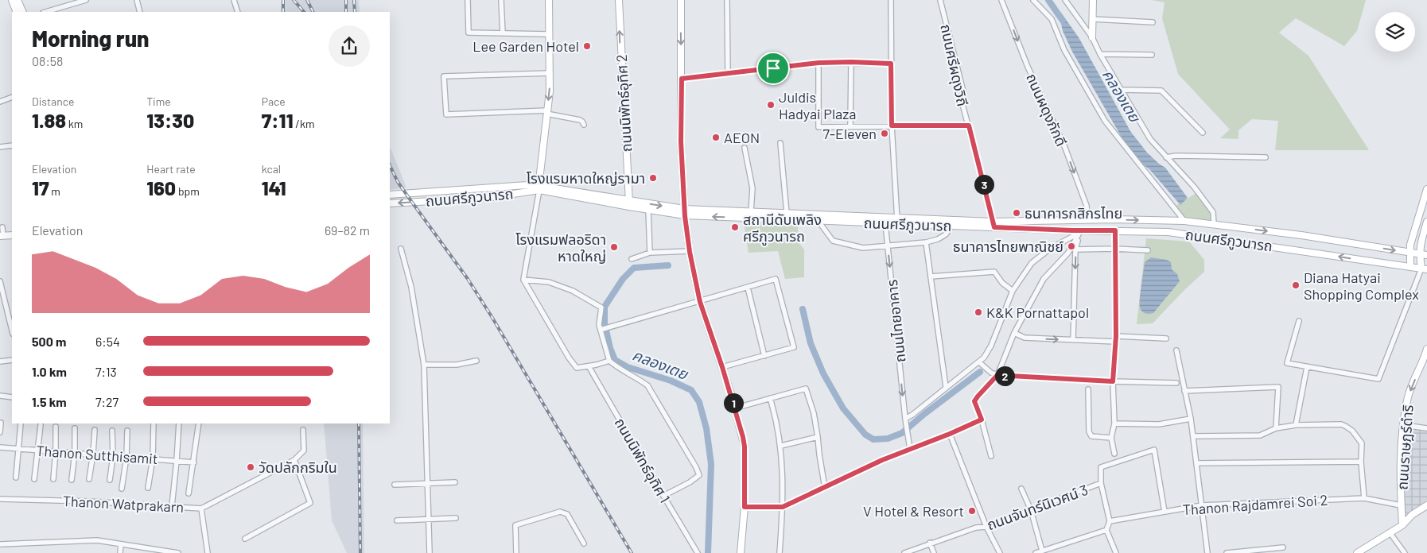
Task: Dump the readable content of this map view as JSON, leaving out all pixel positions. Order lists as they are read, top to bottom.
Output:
{
  "streets": {
    "main road": ["ถนนนิพัทธ์อุทิศ 2", "ถนนศรีภูวนารถ", "ถนนราษฎร์ดำริ"],
    "street": [
      "ถนนศรีผดุงวิถี",
      "ถนนผดุงภักดี",
      "ถนนไทยอาคาร",
      "Thanon Sutthisamit",
      "ถนนนิพัทธ์อุทิศ 1",
      "Thanon Watprakarn",
      "Thanon Rajdamrei Soi 2",
      "ถนนจันทร์นิเวศน์ 3"
    ]
  },
  "crossings": [
    ["ถนนศรีผดุงวิถี", "ถนนศรีภูวนารถ"],
    ["ถนนนิพัทธ์อุทิศ 2", "ถนนศรีภูวนารถ"],
    ["ถนนผดุงภักดี", "ถนนศรีภูวนารถ"],
    ["ถนนศรีภูวนารถ", "ถนนไทยอาคาร"],
    ["ถนนราษฎร์ดำริ", "Thanon Rajdamrei Soi 2"],
    ["Thanon Rajdamrei Soi 2", "ถนนจันทร์นิเวศน์ 3"]
  ],
  "one_way": [
    "ถนนนิพัทธ์อุทิศ 2",
    "ถนนผดุงภักดี",
    "ถนนไทยอาคาร",
    "ถนนราษฎร์ดำริ"
  ],
  "water": ["คลองเตย"],
  "places": [
    "Lee Garden Hotel",
    "Juldis Hadyai Plaza",
    "7-Eleven",
    "AEON",
    "โรงแรมหาดใหญ่รามา",
    "ธนาคารกสิกรไทย",
    "สถานีดับเพลิง ศรีภูวนารถ",
    "ธนาคารไทยพาณิชย์",
    "โรงแรมฟลอริดา หาดใหญ่",
    "Diana Hatyai Shopping Complex",
    "K&K Pornattapol",
    "วัดปลักกริมใน",
    "V Hotel & Resort"
  ],
  "page": {
    "heading": ["Morning run", "08:58"],
    "stats": [
      ["Distance", "1.88 km"],
      ["Time", "13:30"],
      ["Pace", "7:11 /km"],
      ["Elevation", "17 m"],
      ["Heart rate", "160 bpm"],
      ["kcal", "141"]
    ],
    "pins": ["3", "2", "1"],
    "chart": ["Elevation", "69–82 m"],
    "list": [
      {
        "name": "500 m",
        "note": "6:54"
      },
      {
        "name": "1.0 km",
        "note": "7:13"
      },
      {
        "name": "1.5 km",
        "note": "7:27"
      }
    ]
  }
}
